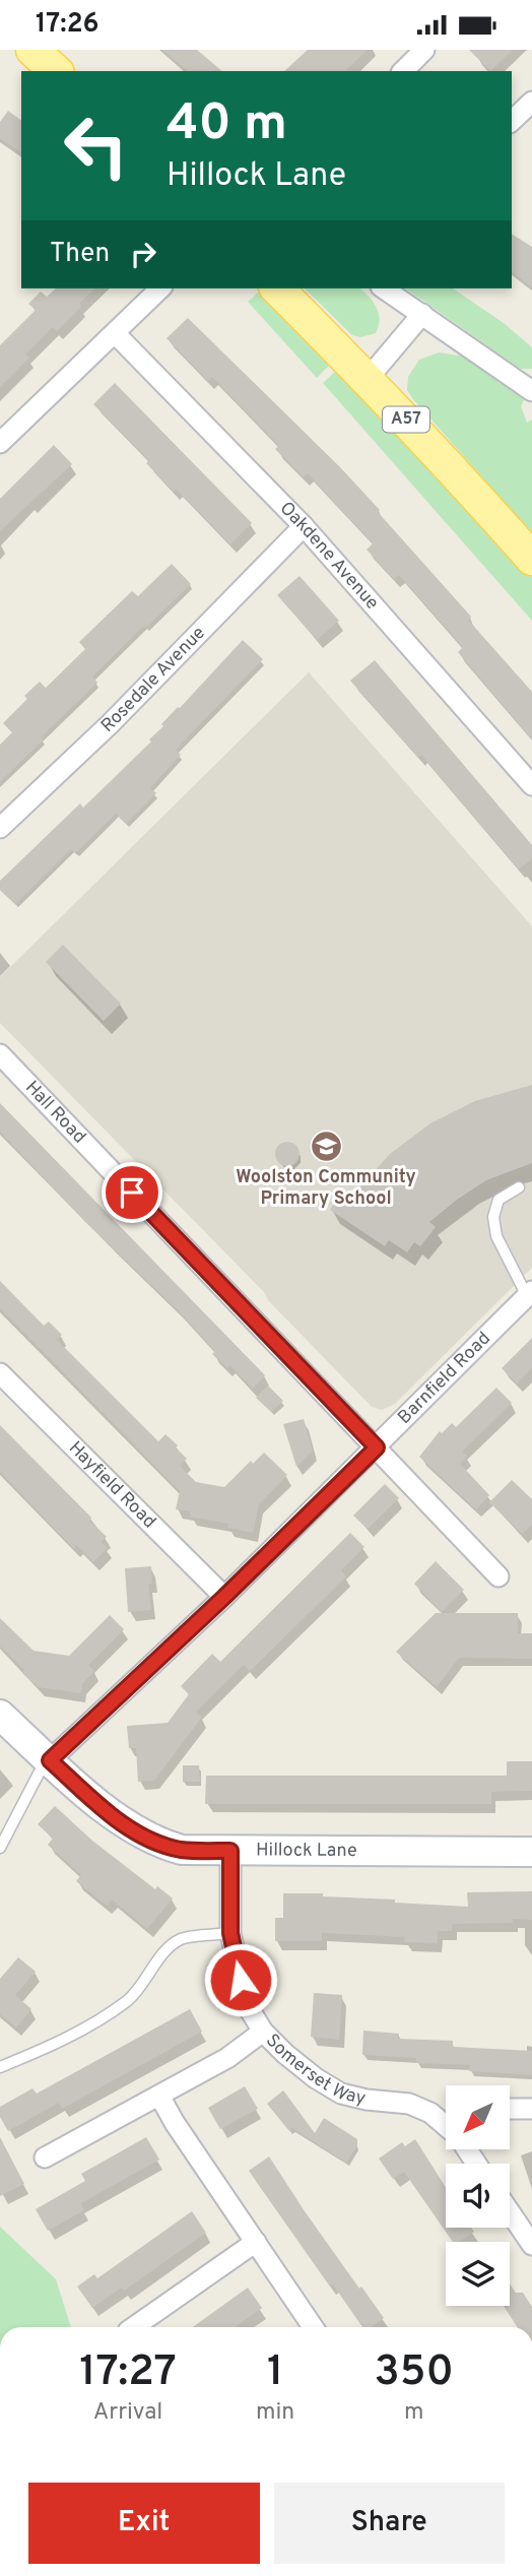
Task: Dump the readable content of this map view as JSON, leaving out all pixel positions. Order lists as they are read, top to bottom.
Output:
{
  "streets": {
    "main road": ["A57"],
    "street": [
      "Oakdene Avenue",
      "Rosedale Avenue",
      "Hall Road",
      "Barnfield Road",
      "Hayfield Road",
      "Hillock Lane",
      "Somerset Way"
    ]
  },
  "crossings": [
    ["Oakdene Avenue", "Rosedale Avenue"],
    ["Hall Road", "Barnfield Road"],
    ["Barnfield Road", "Hayfield Road"],
    ["Barnfield Road", "Hillock Lane"],
    ["Hillock Lane", "Somerset Way"]
  ],
  "places": {
    "school or university": ["Woolston Community Primary School"]
  },
  "north": "bottom left",
  "page": {
    "status": "17:26",
    "turn": ["40 m", "Hillock Lane"],
    "then": "Then",
    "eta": [
      "17:27",
      "Arrival",
      "1",
      "min",
      "350",
      "m"
    ],
    "buttons": ["Exit", "Share"]
  }
}
